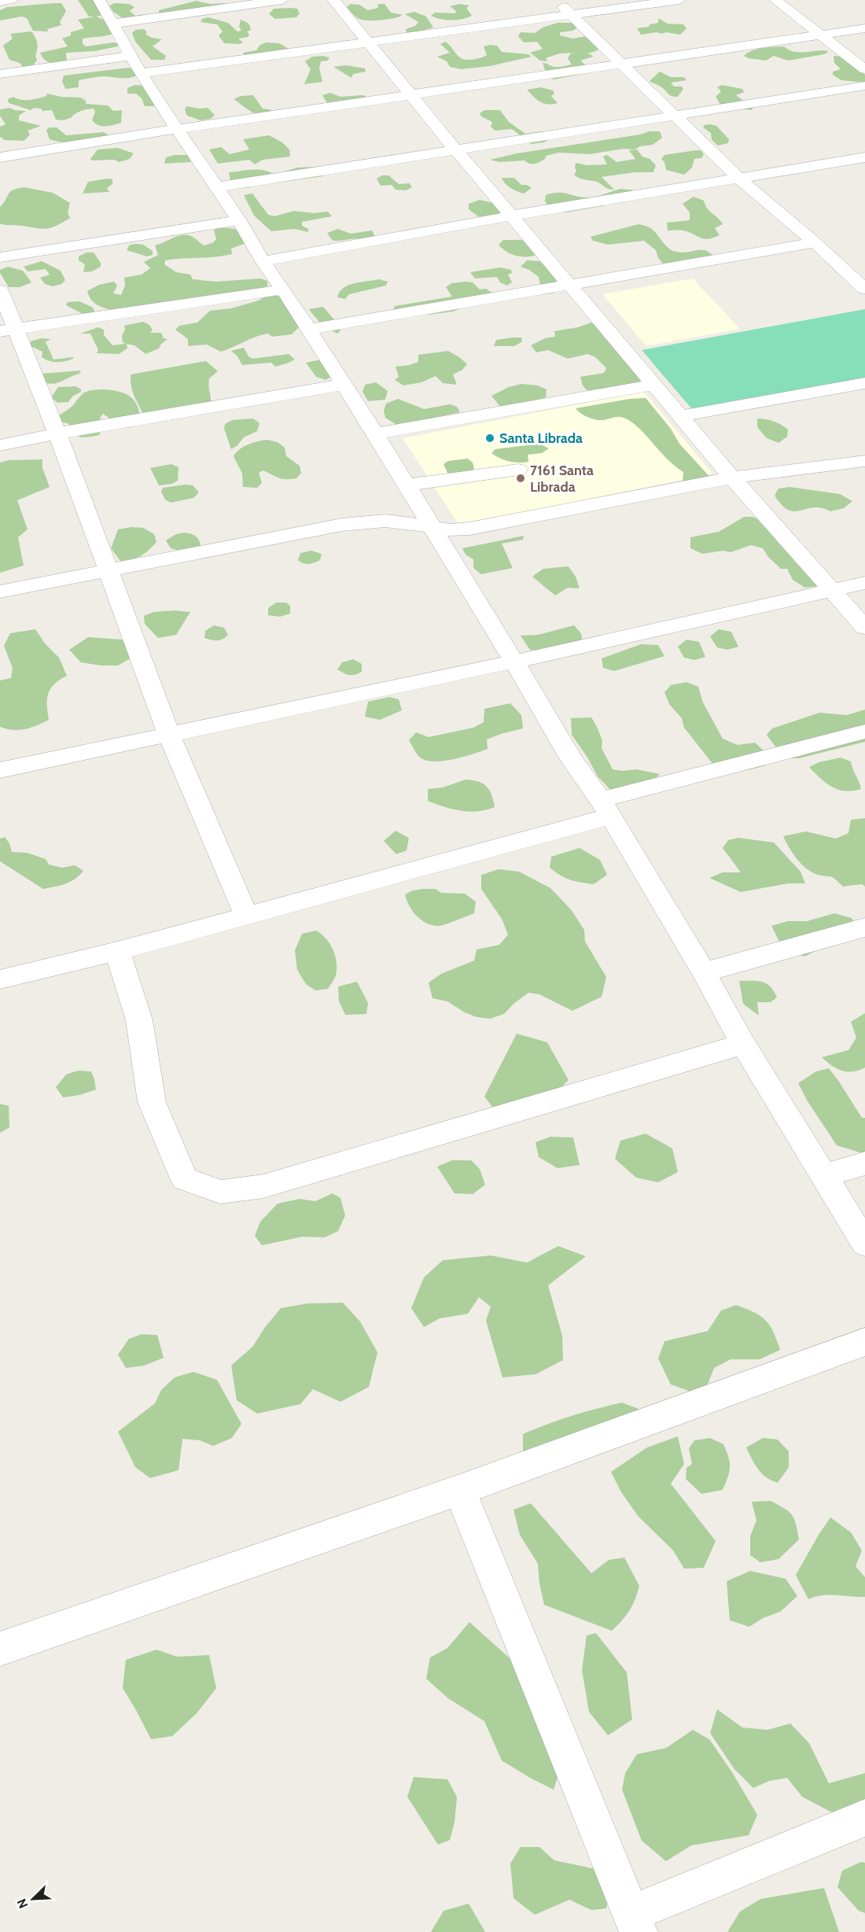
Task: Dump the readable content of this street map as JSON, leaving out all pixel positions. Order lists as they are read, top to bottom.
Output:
{
  "places": ["Santa Librada", "7161 Santa Librada"],
  "north": "bottom left"
}
